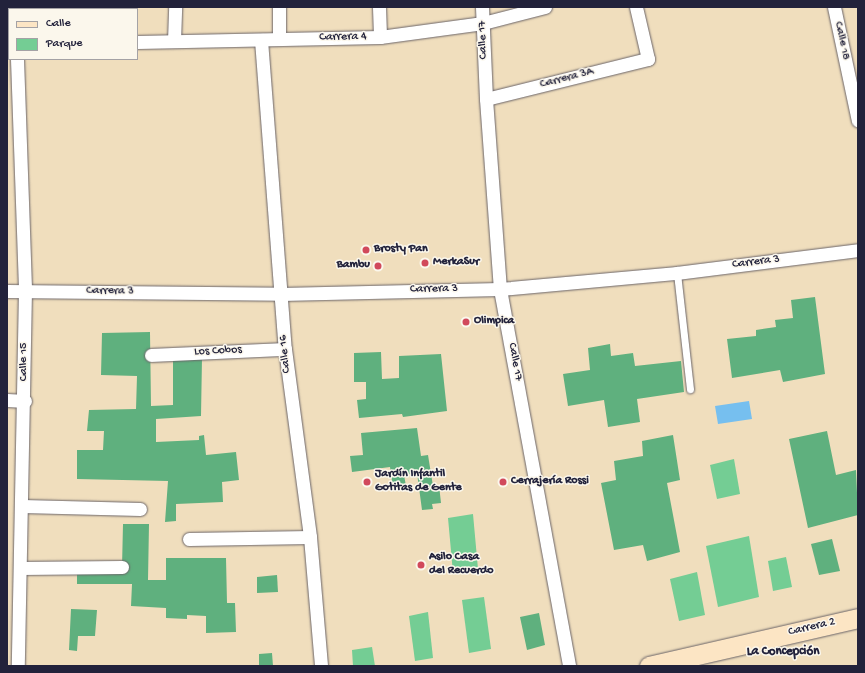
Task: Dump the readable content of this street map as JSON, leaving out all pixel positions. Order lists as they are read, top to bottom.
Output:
{
  "streets": {
    "main road": ["Carrera 2"],
    "street": [
      "Carrera 4",
      "Calle 17",
      "Calle 18",
      "Carrera 3A",
      "Carrera 3",
      "Los Cobos",
      "Calle 16",
      "Calle 15"
    ]
  },
  "crossings": [
    ["Carrera 4", "Calle 17"],
    ["Carrera 4", "Calle 16"],
    ["Calle 17", "Carrera 3A"],
    ["Calle 17", "Carrera 3"],
    ["Carrera 3", "Calle 16"],
    ["Carrera 3", "Calle 15"],
    ["Los Cobos", "Calle 16"]
  ],
  "districts": ["La Concepción"],
  "places": [
    "Brosty Pan",
    "MerkaSur",
    "Bambu",
    "Olimpica",
    "Jardín Infantil Gotitas de Gente",
    "Cerrajería Rossi",
    "Asilo Casa del Recuerdo"
  ],
  "legend": ["Calle", "Parque"]
}
